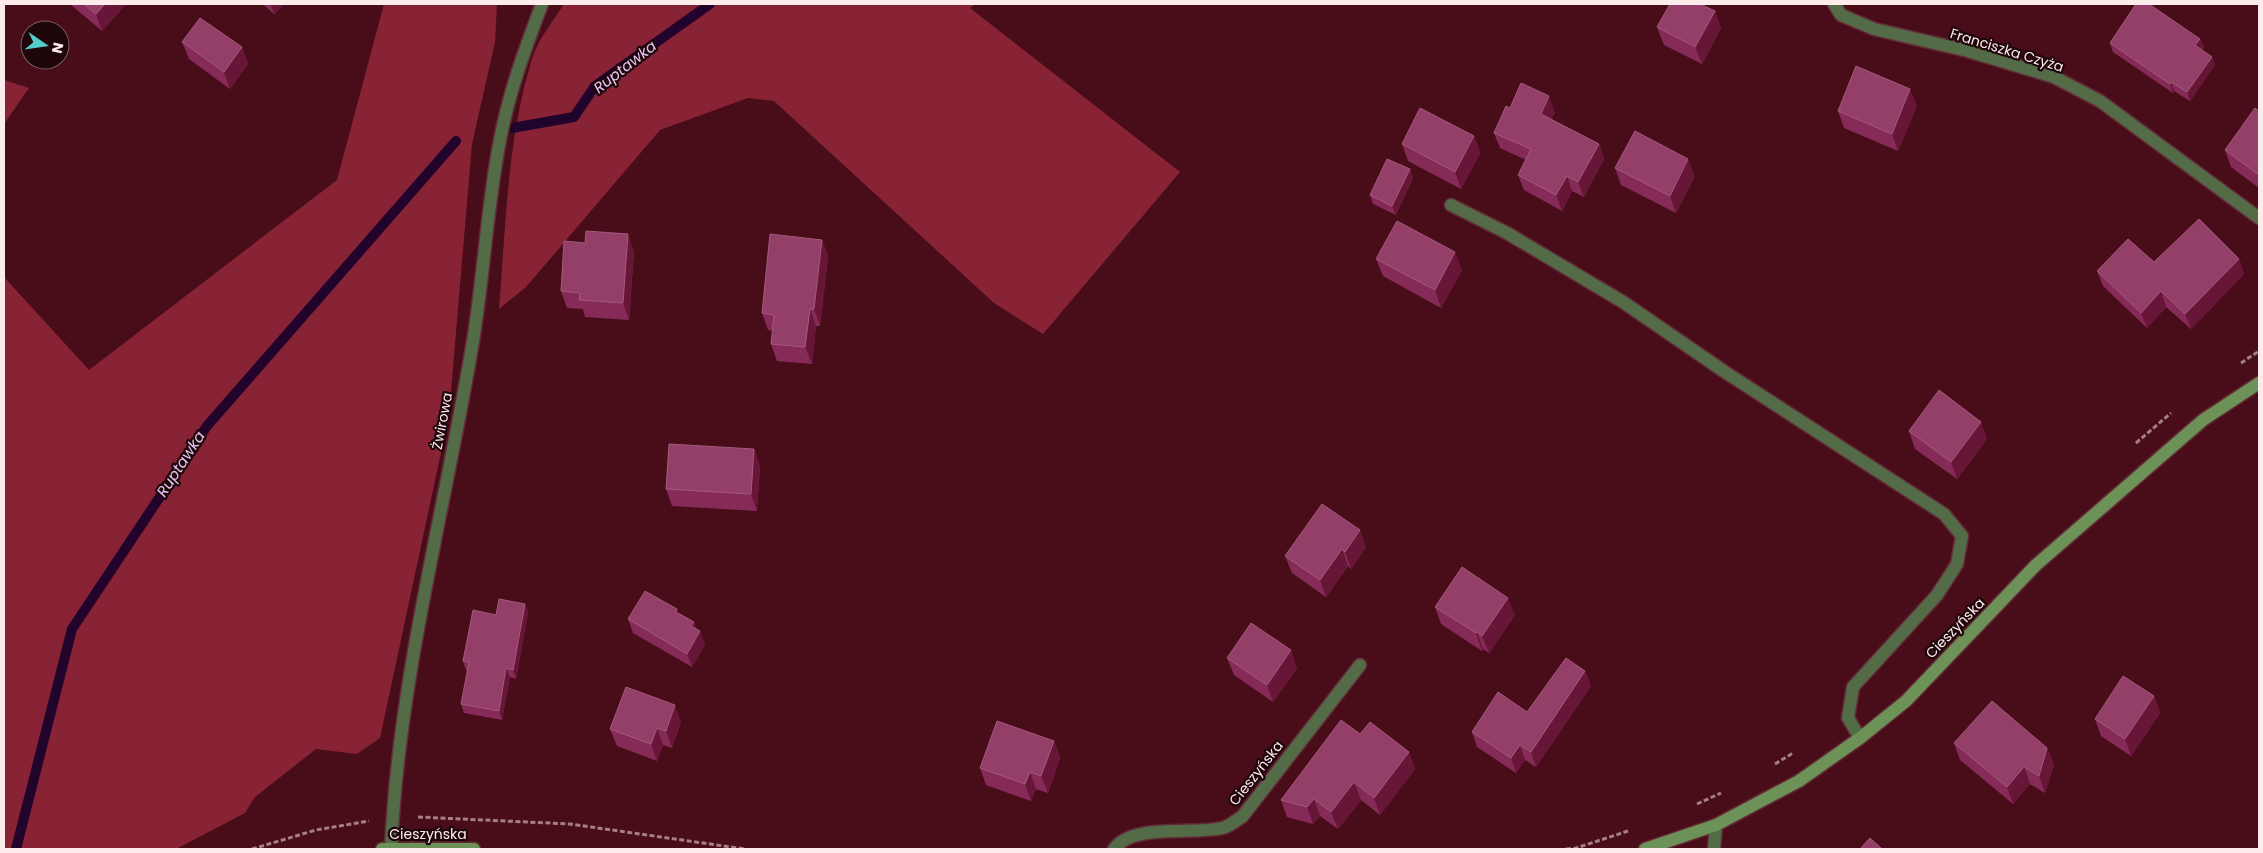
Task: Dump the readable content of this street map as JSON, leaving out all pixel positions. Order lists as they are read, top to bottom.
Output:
{
  "streets": {
    "main road": ["Cieszyńska"],
    "street": ["Franciszka Czyża", "Żwirowa"]
  },
  "crossings": [
    ["Żwirowa", "Cieszyńska"]
  ],
  "water": ["Ruptawka"],
  "north": "right"
}
